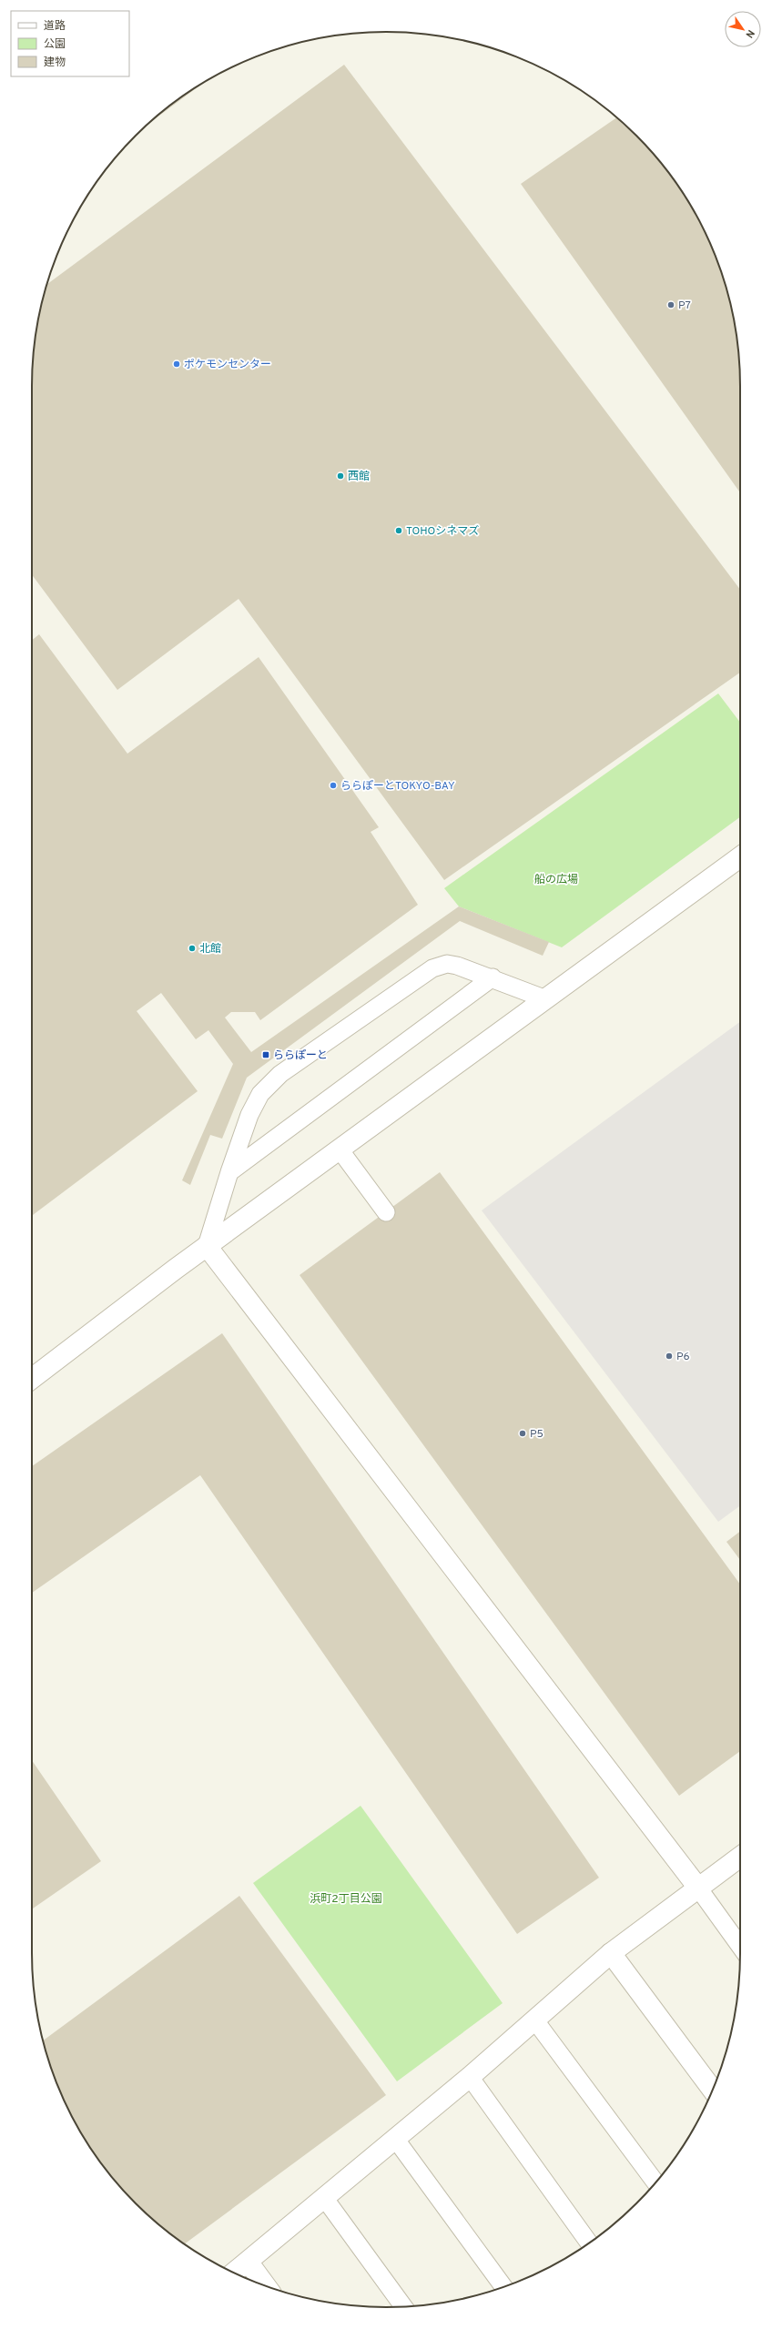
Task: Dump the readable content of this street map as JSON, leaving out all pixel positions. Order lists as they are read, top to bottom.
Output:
{
  "parks": ["船の広場", "浜町2丁目公園"],
  "places": {
    "other": [
      "P7",
      "ポケモンセンター",
      "西館",
      "TOHOシネマズ",
      "ららぽーとTOKYO-BAY",
      "北館",
      "P6",
      "P5"
    ],
    "transit": ["ららぽーと"]
  },
  "legend": ["道路", "公園", "建物"],
  "north": "bottom right"
}
